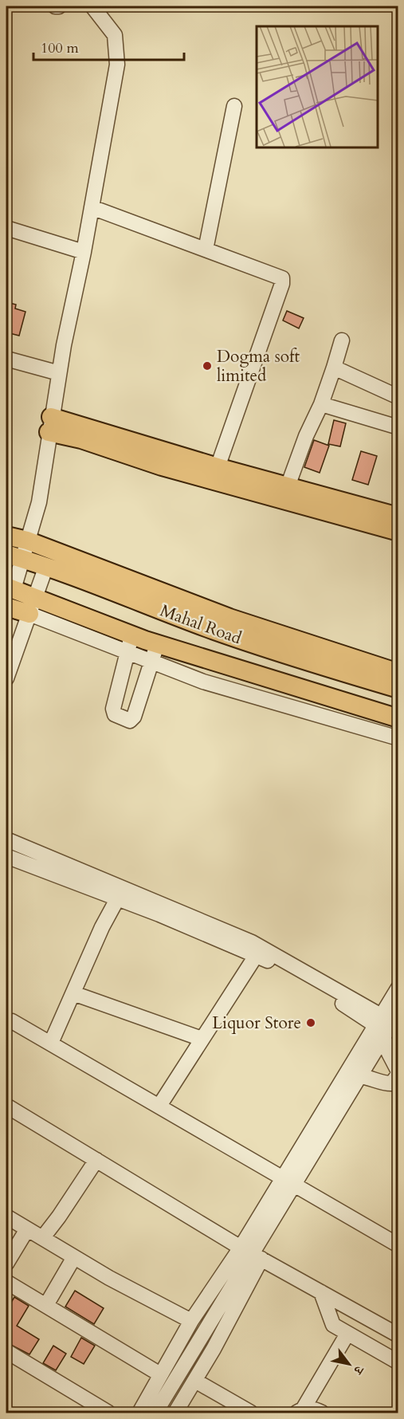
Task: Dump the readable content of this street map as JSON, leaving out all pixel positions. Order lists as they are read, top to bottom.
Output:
{
  "streets": {
    "main road": ["Mahal Road"]
  },
  "places": ["Dogma soft limited", "Liquor Store"],
  "scale_bar": "100 m",
  "north": "bottom right"
}
